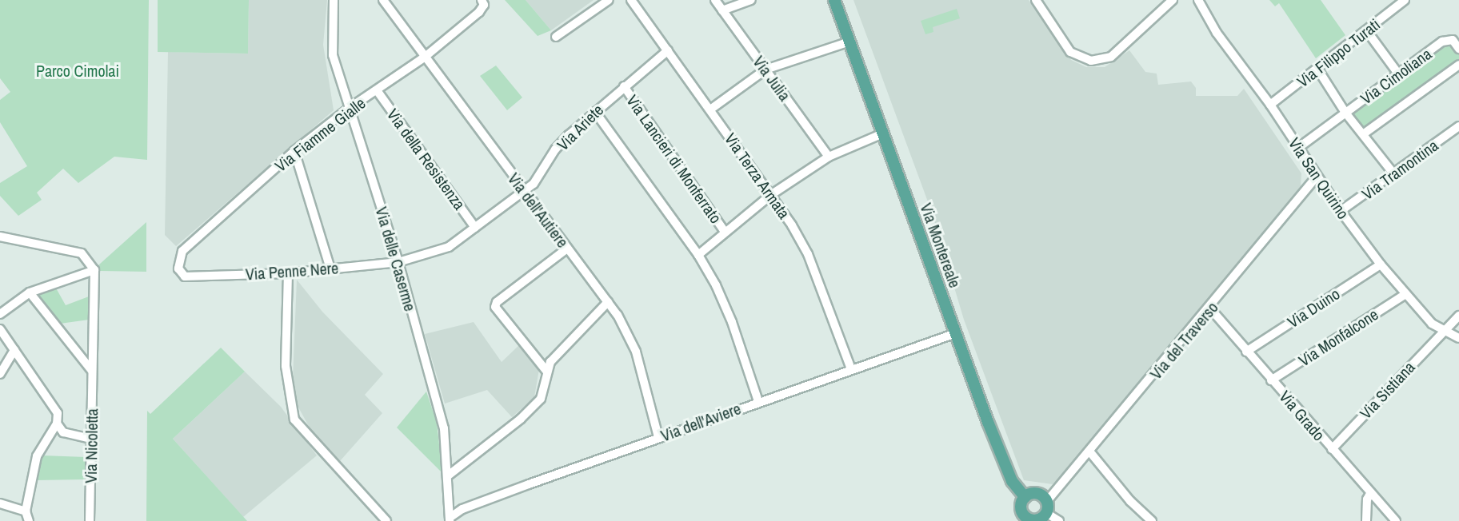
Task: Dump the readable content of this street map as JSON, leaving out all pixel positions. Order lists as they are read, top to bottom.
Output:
{
  "streets": {
    "main road": ["Via Montereale"],
    "street": [
      "Via Filippo Turati",
      "Via Cimoliana",
      "Via Julia",
      "Via Ariete",
      "Via Fiamme Gialle",
      "Via della Resistenza",
      "Via Lancieri di Monferrato",
      "Via Tramontina",
      "Via Terza Armata",
      "Via San Quirino",
      "Via dell'Autiere",
      "Via delle Caserme",
      "Via Penne Nere",
      "Via Duino",
      "Via Monfalcone",
      "Via del Traverso",
      "Via Sistiana",
      "Via Grado",
      "Via dell'Aviere",
      "Via Nicoletta"
    ]
  },
  "crossings": [
    ["Via Filippo Turati", "Via Cimoliana"],
    ["Via Filippo Turati", "Via San Quirino"],
    ["Via Cimoliana", "Via San Quirino"],
    ["Via Ariete", "Via della Resistenza"],
    ["Via Ariete", "Via Lancieri di Monferrato"],
    ["Via Ariete", "Via Terza Armata"],
    ["Via Ariete", "Via dell'Autiere"],
    ["Via Ariete", "Via delle Caserme"],
    ["Via Ariete", "Via Penne Nere"],
    ["Via Fiamme Gialle", "Via della Resistenza"],
    ["Via Fiamme Gialle", "Via dell'Autiere"],
    ["Via Fiamme Gialle", "Via delle Caserme"],
    ["Via Fiamme Gialle", "Via Penne Nere"],
    ["Via Tramontina", "Via San Quirino"],
    ["Via Terza Armata", "Via dell'Aviere"],
    ["Via San Quirino", "Via Duino"],
    ["Via San Quirino", "Via Monfalcone"],
    ["Via San Quirino", "Via del Traverso"],
    ["Via San Quirino", "Via Sistiana"],
    ["Via dell'Autiere", "Via dell'Aviere"],
    ["Via Montereale", "Via del Traverso"],
    ["Via Montereale", "Via dell'Aviere"],
    ["Via delle Caserme", "Via Penne Nere"],
    ["Via delle Caserme", "Via dell'Aviere"],
    ["Via Duino", "Via Grado"],
    ["Via Monfalcone", "Via Grado"],
    ["Via del Traverso", "Via Grado"],
    ["Via Sistiana", "Via Grado"]
  ],
  "parks": ["Parco Cimolai"]
}
